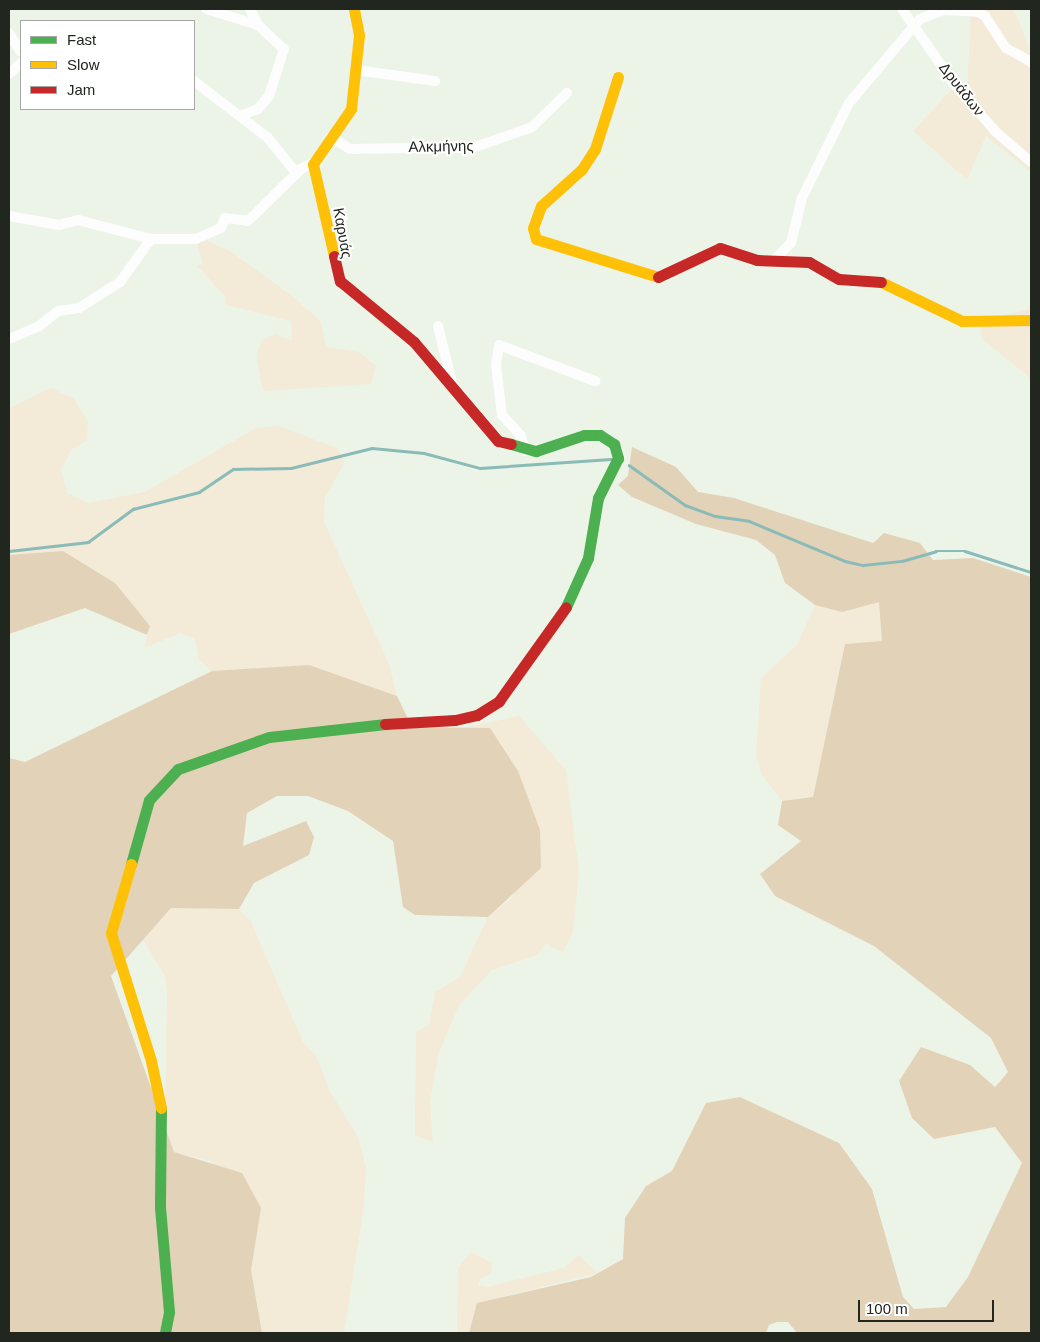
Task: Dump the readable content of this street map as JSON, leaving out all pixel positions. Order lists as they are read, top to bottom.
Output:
{
  "streets": {
    "street": ["Δρυάδων", "Αλκμήνης", "Καρυάς"]
  },
  "legend": ["Fast", "Slow", "Jam"],
  "scale_bar": "100 m"
}
